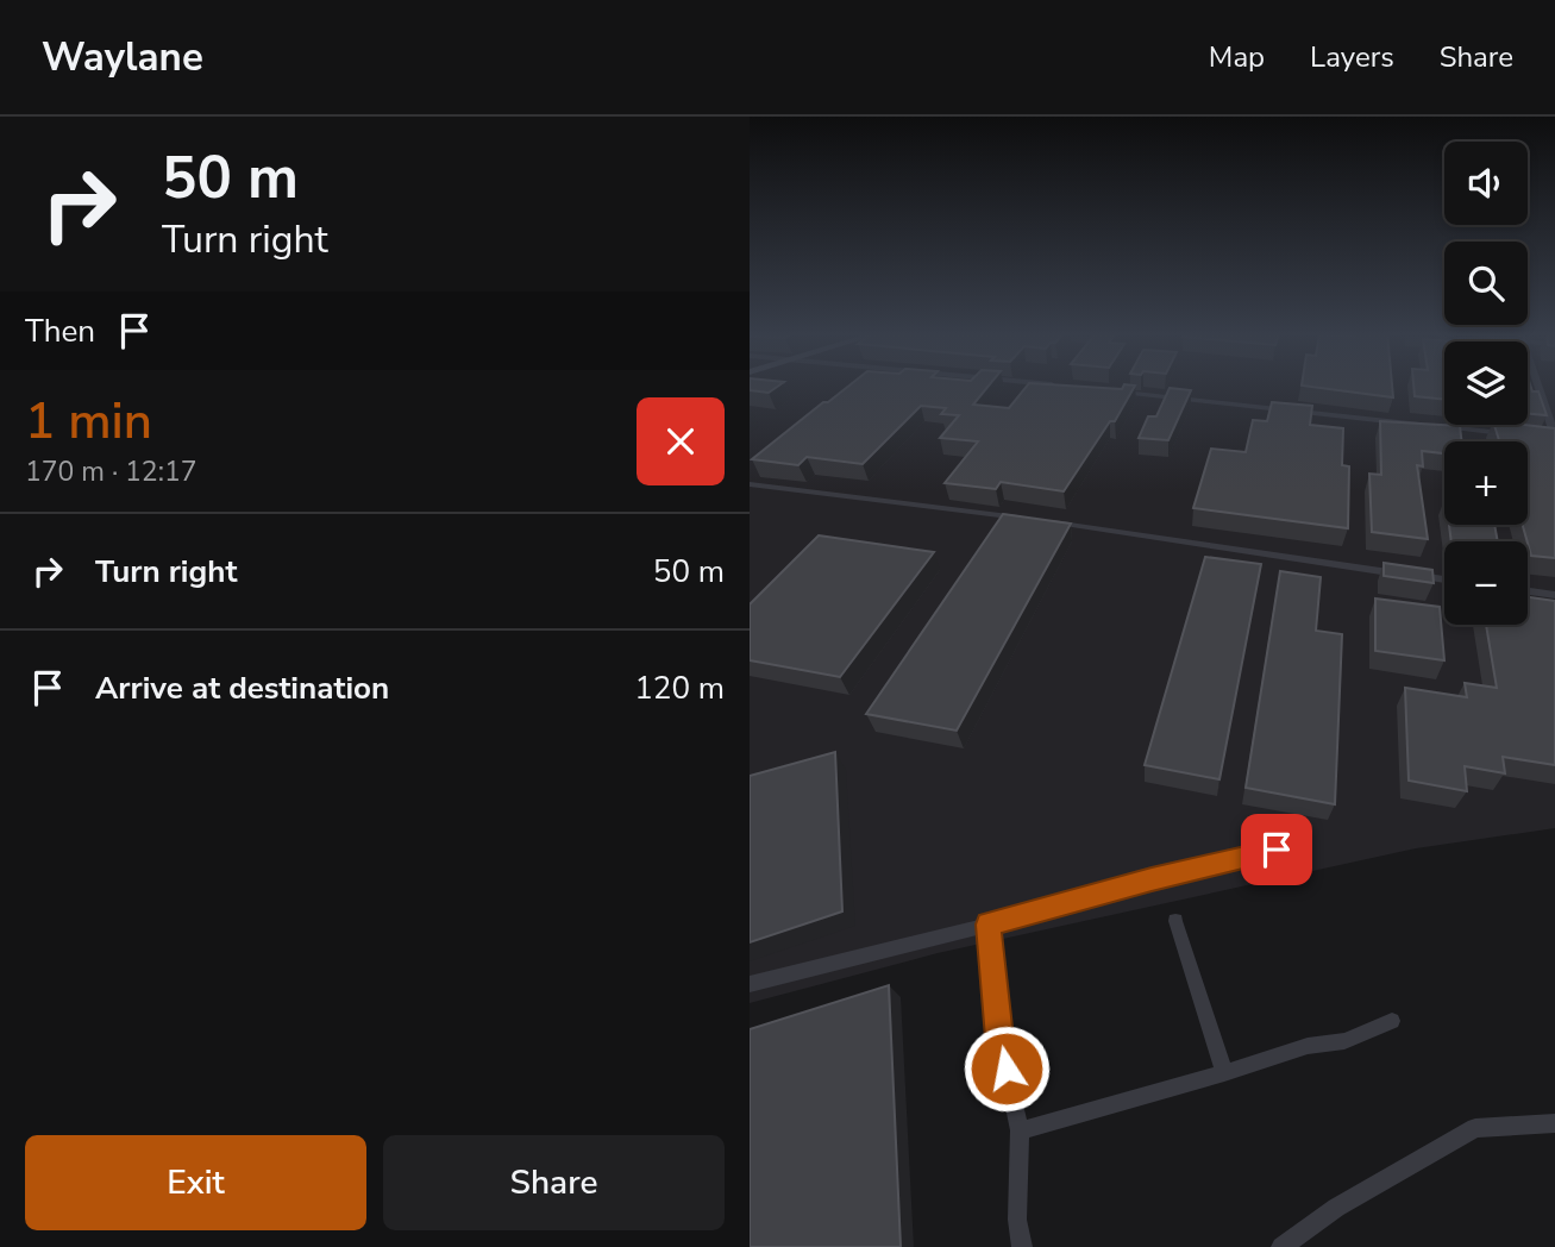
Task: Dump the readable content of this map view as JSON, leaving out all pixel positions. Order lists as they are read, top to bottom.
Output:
{
  "page": {
    "header": "Waylane",
    "nav": ["Map", "Layers", "Share"],
    "turn": ["50 m", "Turn right"],
    "map_buttons": ["+", "−"],
    "then": "Then",
    "heading": ["1 min", "170 m · 12:17"],
    "list": [
      {
        "name": "Turn right",
        "value": "50 m"
      },
      {
        "name": "Arrive at destination",
        "value": "120 m"
      }
    ],
    "buttons": ["Exit", "Share"]
  }
}
